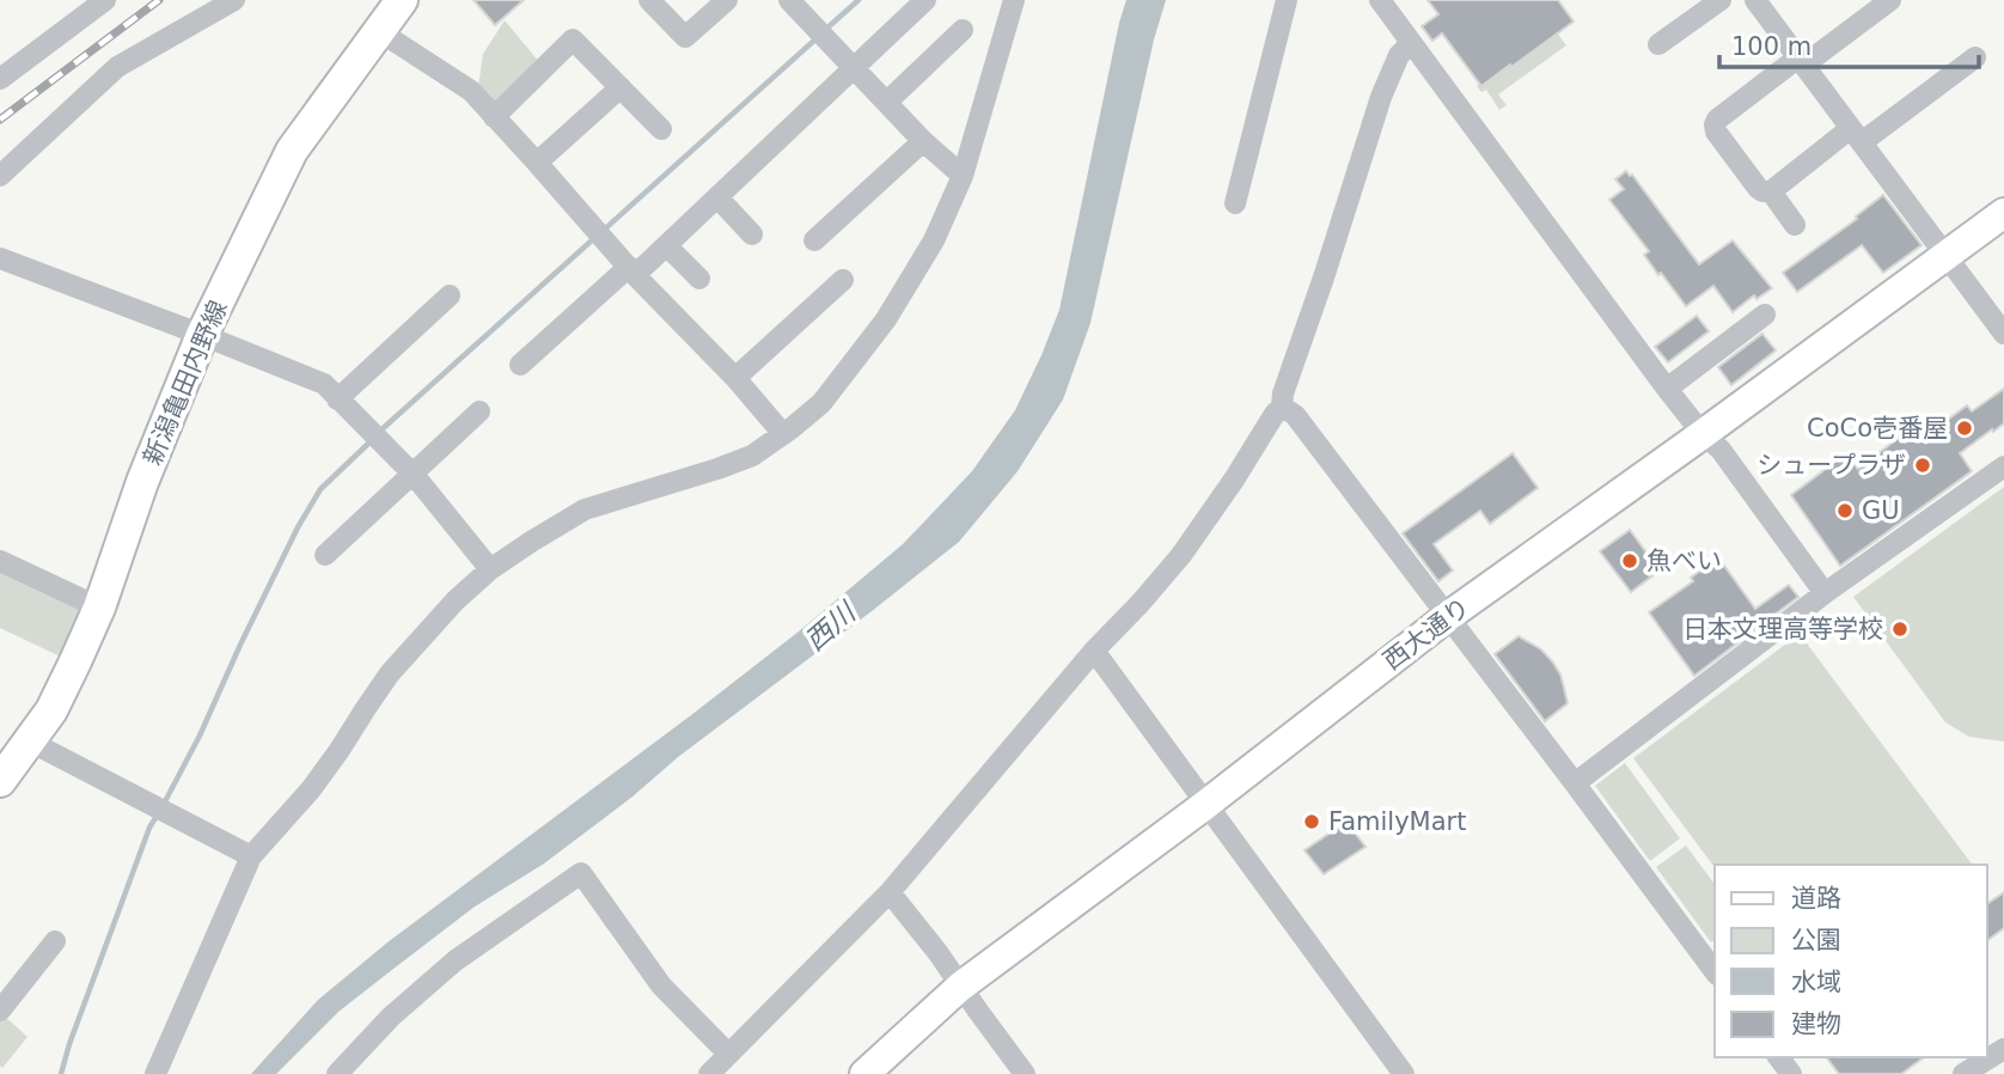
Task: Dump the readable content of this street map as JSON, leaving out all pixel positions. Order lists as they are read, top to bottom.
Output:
{
  "streets": {
    "main road": ["新潟亀田内野線"],
    "street": ["西大通り"]
  },
  "water": ["西川"],
  "places": [
    "CoCo壱番屋",
    "シュープラザ",
    "GU",
    "魚べい",
    "日本文理高等学校",
    "FamilyMart"
  ],
  "legend": [
    "道路",
    "公園",
    "水域",
    "建物"
  ],
  "scale_bar": "100 m"
}
